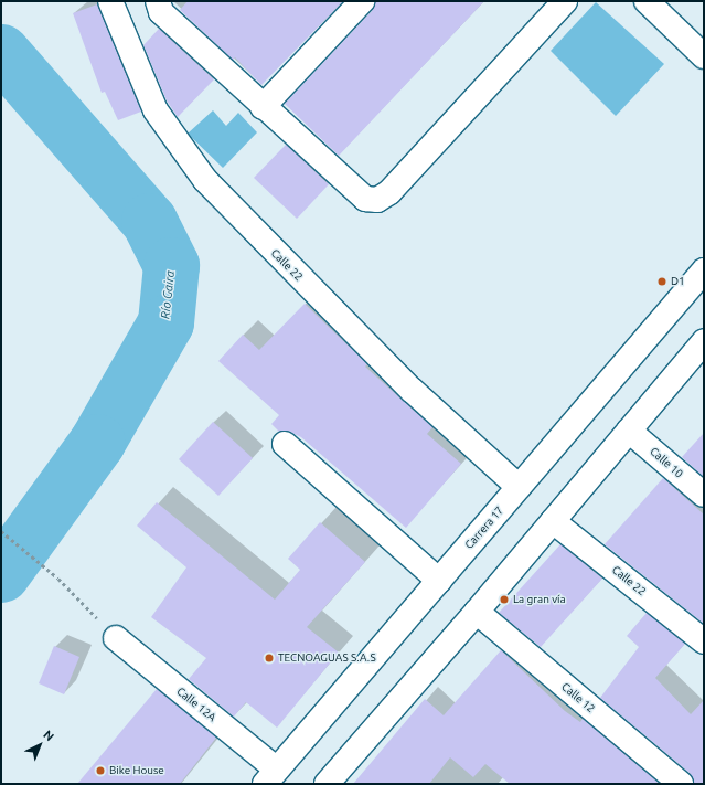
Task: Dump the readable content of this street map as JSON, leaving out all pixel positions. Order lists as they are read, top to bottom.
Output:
{
  "streets": {
    "street": [
      "Calle 22",
      "Calle 10",
      "Carrera 17",
      "Calle 12",
      "Calle 12A"
    ]
  },
  "crossings": [
    ["Calle 22", "Carrera 17"],
    ["Carrera 17", "Calle 12A"]
  ],
  "water": ["Río Gaira"],
  "places": [
    "D1",
    "La gran vía",
    "TECNOAGUAS S.A.S",
    "Bike House"
  ],
  "north": "top right"
}
